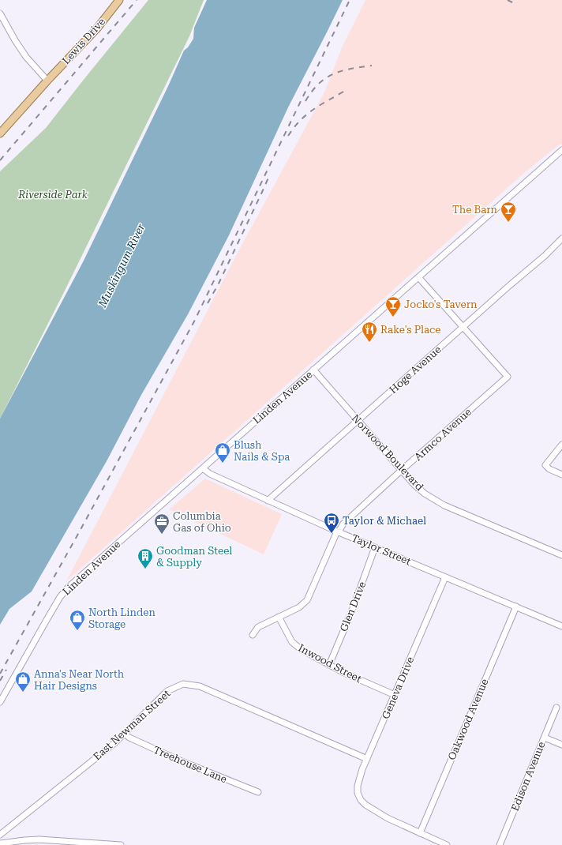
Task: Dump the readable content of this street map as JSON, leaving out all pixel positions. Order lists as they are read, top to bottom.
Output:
{
  "streets": {
    "main road": ["Lewis Drive"],
    "street": [
      "Hoge Avenue",
      "Linden Avenue",
      "Armco Avenue",
      "Norwood Boulevard",
      "Taylor Street",
      "Glen Drive",
      "Inwood Street",
      "Geneva Drive",
      "Oakwood Avenue",
      "East Newman Street",
      "Treehouse Lane",
      "Edison Avenue"
    ]
  },
  "crossings": [
    ["Hoge Avenue", "Armco Avenue"],
    ["Hoge Avenue", "Norwood Boulevard"],
    ["Hoge Avenue", "Taylor Street"],
    ["Linden Avenue", "Norwood Boulevard"],
    ["Linden Avenue", "Taylor Street"],
    ["Armco Avenue", "Norwood Boulevard"],
    ["Armco Avenue", "Taylor Street"],
    ["Armco Avenue", "Inwood Street"],
    ["Taylor Street", "Glen Drive"],
    ["Taylor Street", "Geneva Drive"],
    ["Taylor Street", "Oakwood Avenue"],
    ["Glen Drive", "Inwood Street"],
    ["Inwood Street", "Geneva Drive"],
    ["Geneva Drive", "Oakwood Avenue"],
    ["Geneva Drive", "East Newman Street"],
    ["East Newman Street", "Treehouse Lane"]
  ],
  "water": ["Muskingum River"],
  "parks": ["Riverside Park"],
  "places": {
    "bar": ["The Barn", "Jocko's Tavern"],
    "restaurant": ["Rake's Place"],
    "shop": ["Blush Nails & Spa", "North Linden Storage", "Anna's Near North Hair Designs"],
    "bus stop": ["Taylor & Michael"],
    "office": ["Columbia Gas of Ohio"],
    "building": ["Goodman Steel & Supply"]
  }
}
